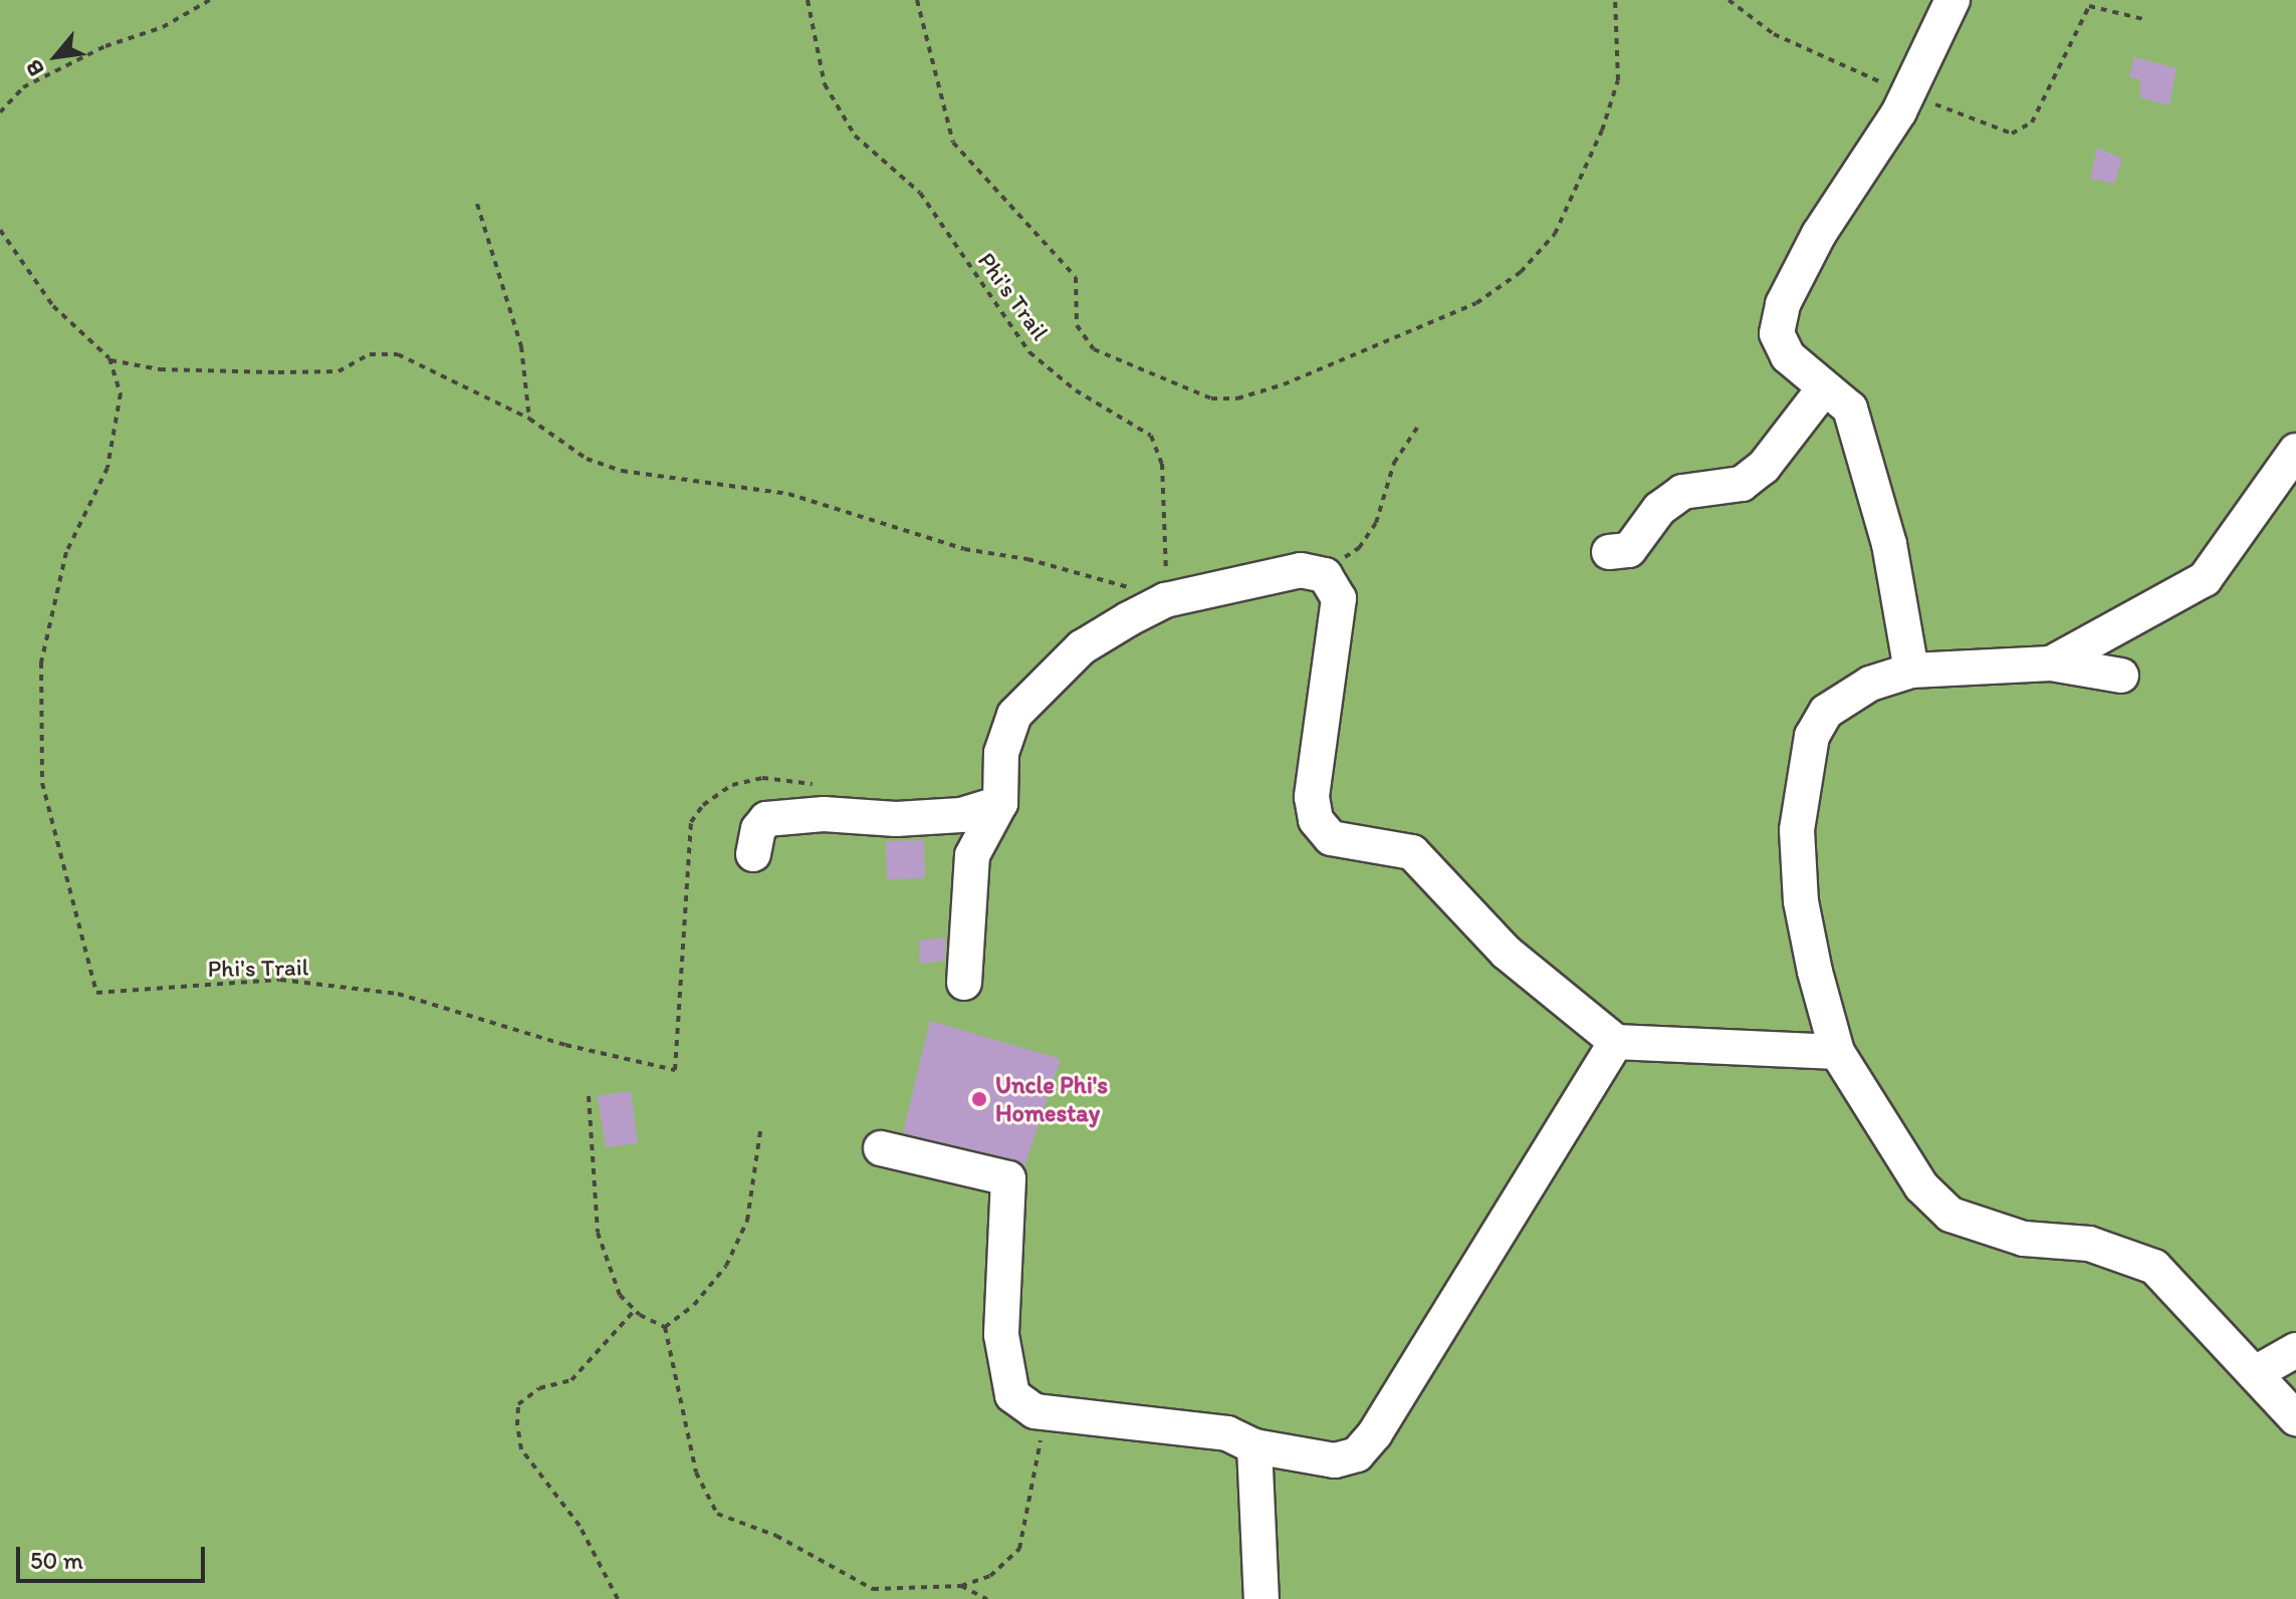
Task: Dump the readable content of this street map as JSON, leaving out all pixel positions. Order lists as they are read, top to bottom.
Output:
{
  "streets": {
    "path": ["Phi's Trail"]
  },
  "places": ["Uncle Phi's Homestay"],
  "scale_bar": "50 m",
  "north": "bottom left"
}
